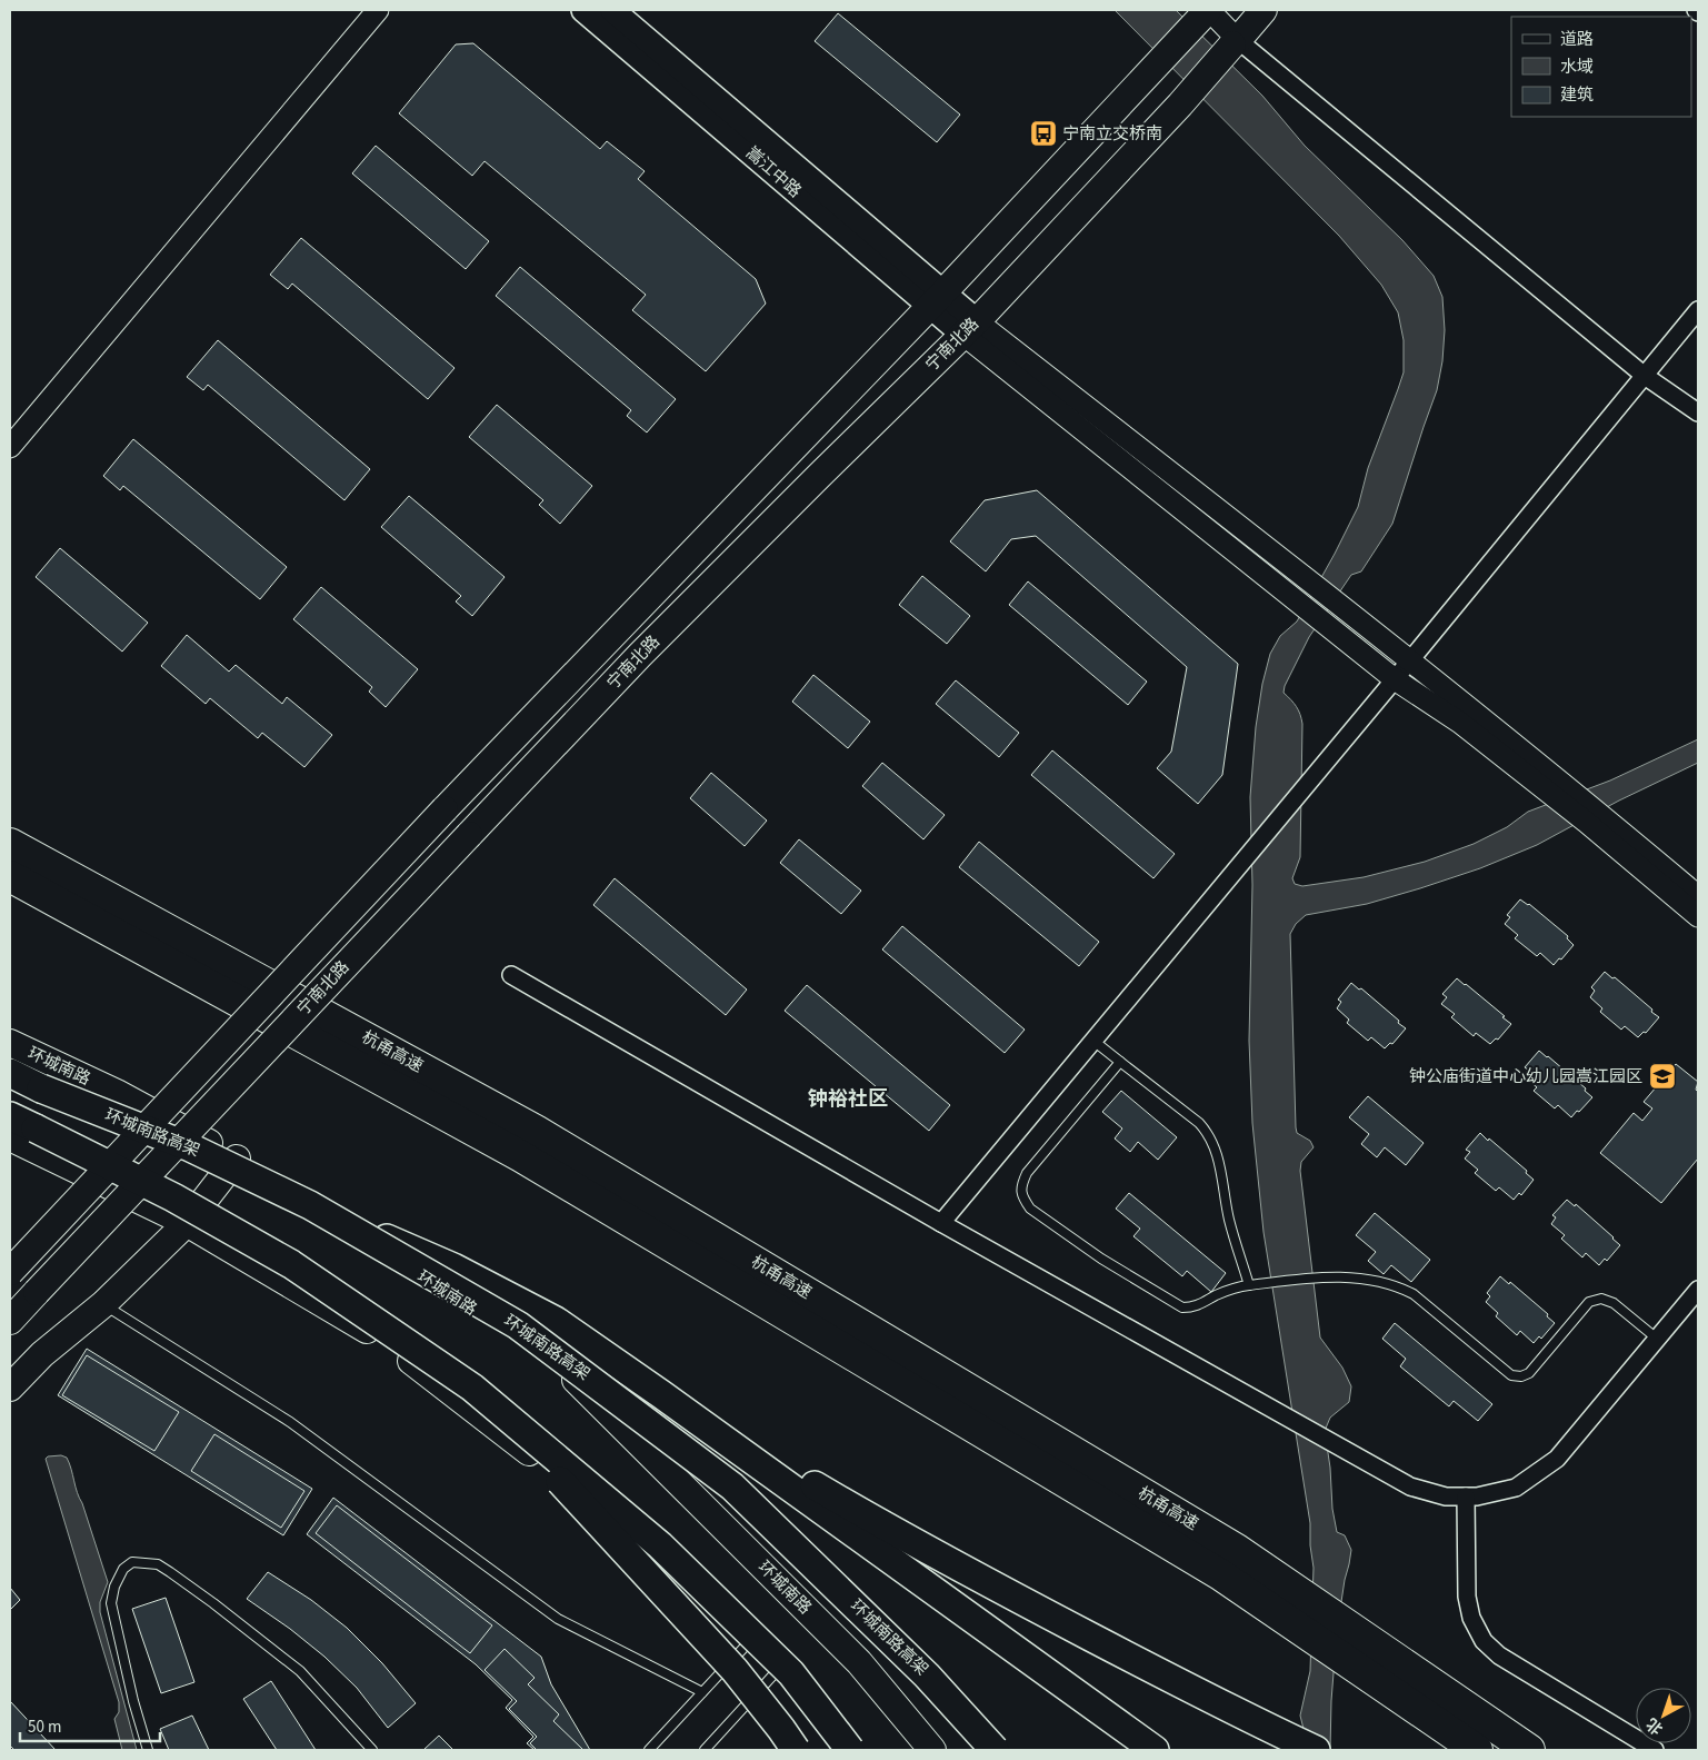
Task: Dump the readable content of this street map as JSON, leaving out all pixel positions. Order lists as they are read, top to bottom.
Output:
{
  "streets": {
    "highway": ["杭甬高速", "环城南路高架"],
    "main road": ["嵩江中路", "宁南北路", "环城南路"]
  },
  "crossings": [
    ["嵩江中路", "宁南北路"]
  ],
  "districts": ["钟裕社区"],
  "places": {
    "bus stop": ["宁南立交桥南"],
    "school or university": ["钟公庙街道中心幼儿园嵩江园区"]
  },
  "legend": ["道路", "水域", "建筑"],
  "scale_bar": "50 m",
  "north": "bottom left"
}
